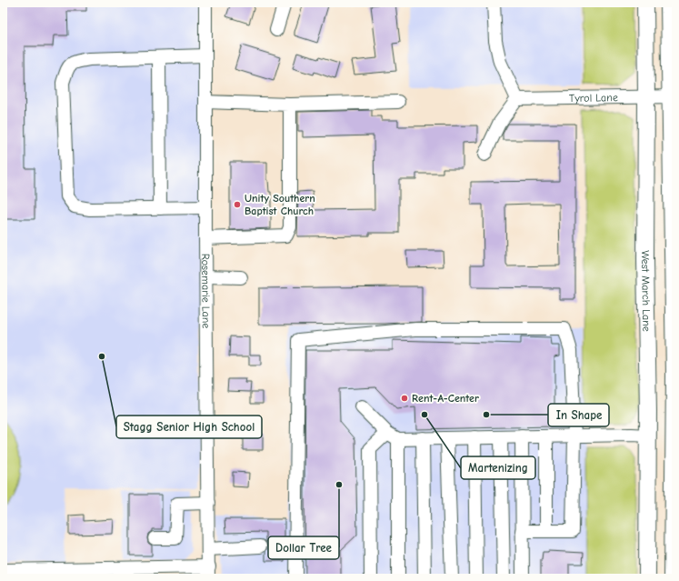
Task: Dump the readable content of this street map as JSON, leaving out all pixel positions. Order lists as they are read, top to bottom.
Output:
{
  "streets": {
    "main road": ["West March Lane"],
    "street": ["Tyrol Lane", "Rosemarie Lane"]
  },
  "crossings": [
    ["Tyrol Lane", "West March Lane"]
  ],
  "places": [
    "Unity Southern Baptist Church",
    "Stagg Senior High School",
    "Rent-A-Center",
    "Martenizing",
    "In Shape",
    "Dollar Tree"
  ]
}
